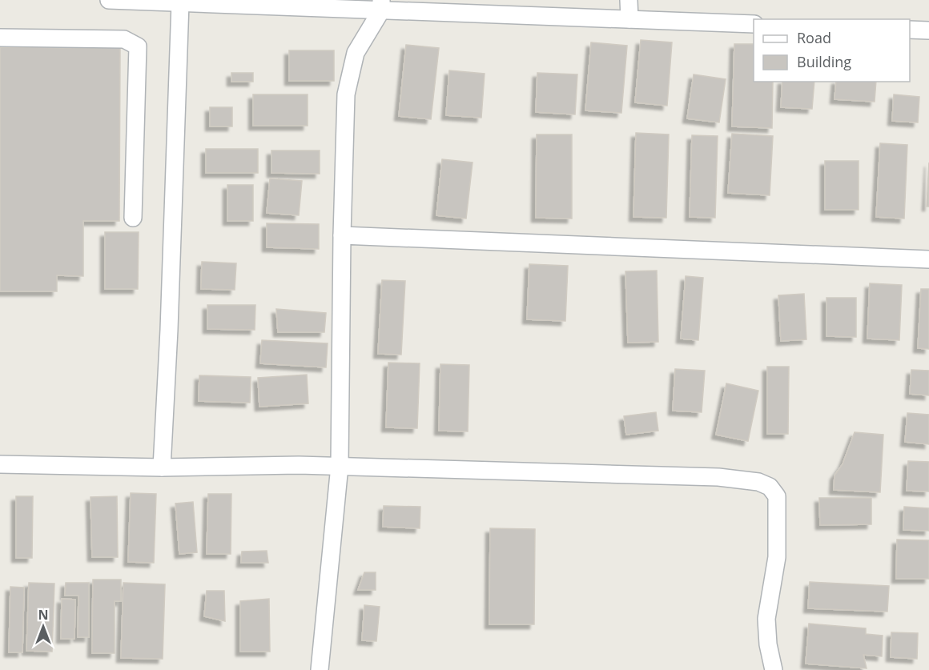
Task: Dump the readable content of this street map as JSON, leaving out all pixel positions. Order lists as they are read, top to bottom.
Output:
{
  "legend": ["Road", "Building"],
  "north": "top"
}
